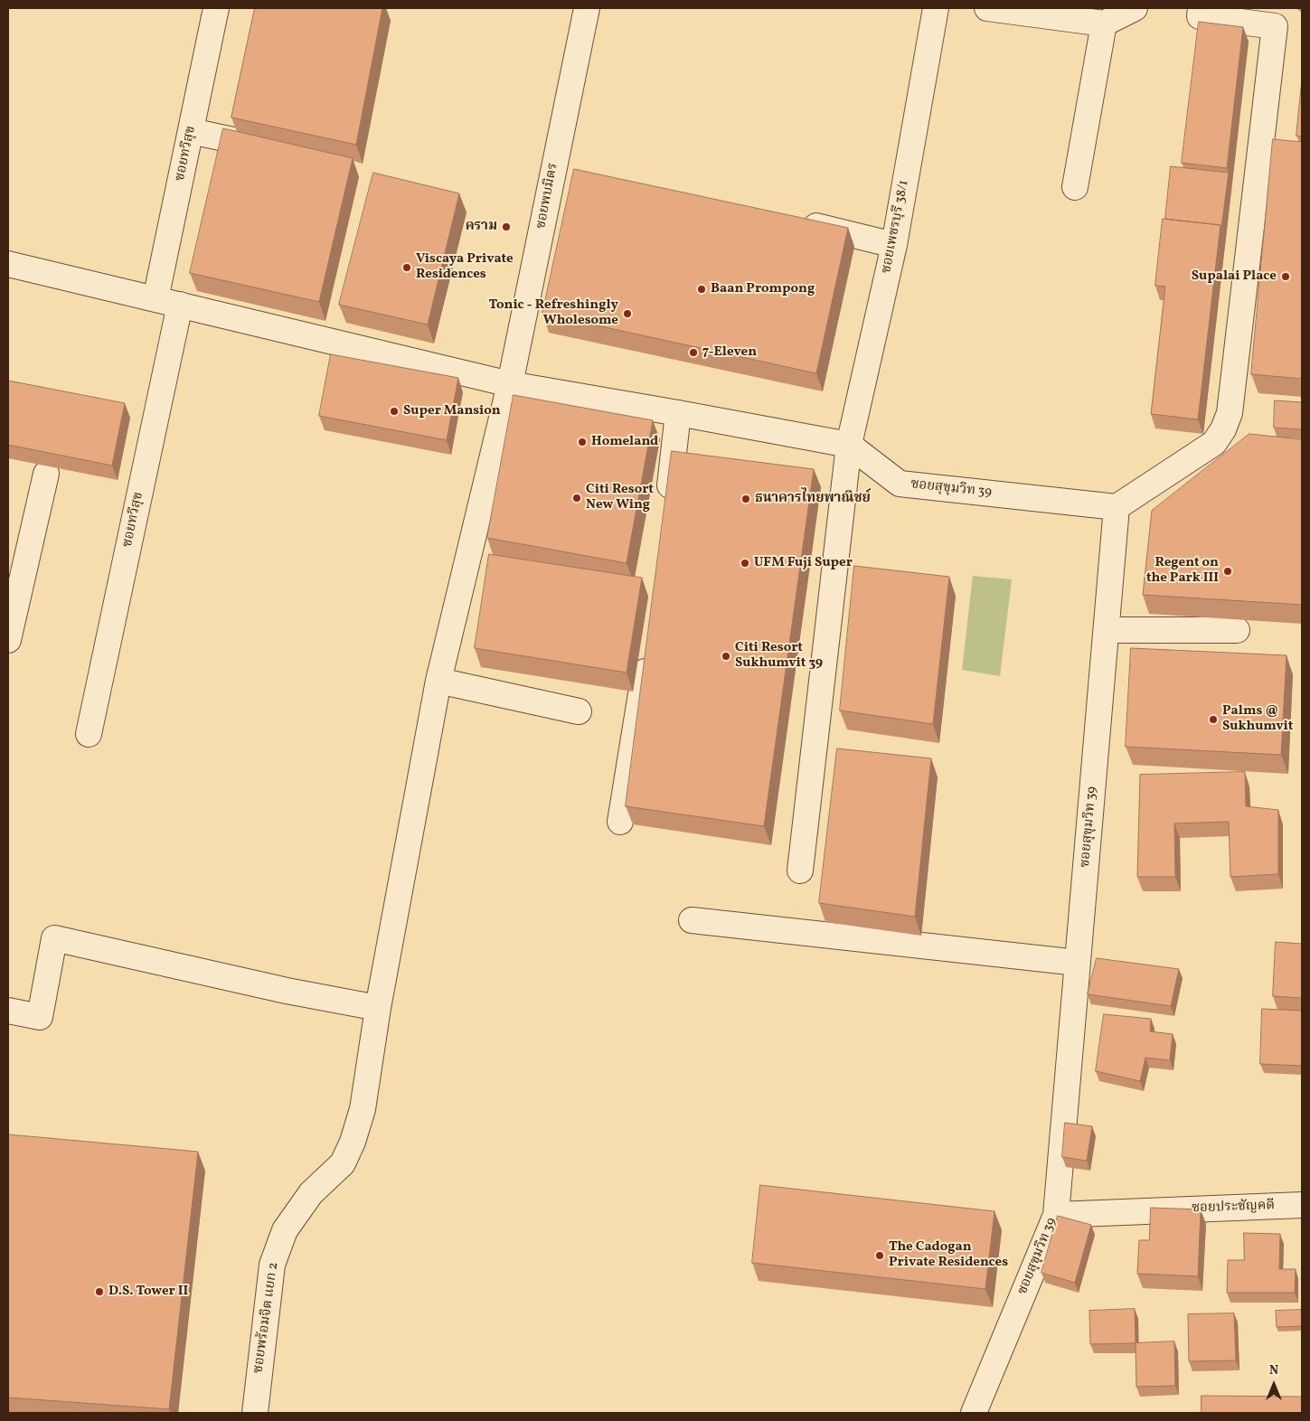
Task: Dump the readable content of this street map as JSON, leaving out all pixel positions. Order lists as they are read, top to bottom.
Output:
{
  "streets": {
    "street": [
      "ซอยทวีสุข",
      "ซอยพบมิตร",
      "ซอยเพชรบุรี 38/1",
      "ซอยสุขุมวิท 39",
      "ซอยประชัญคดี",
      "ซอยพร้อมจิต แยก 2"
    ]
  },
  "crossings": [
    ["ซอยพบมิตร", "ซอยพร้อมจิต แยก 2"],
    ["ซอยเพชรบุรี 38/1", "ซอยสุขุมวิท 39"],
    ["ซอยสุขุมวิท 39", "ซอยประชัญคดี"]
  ],
  "places": [
    "คราม",
    "Viscaya Private Residences",
    "Supalai Place",
    "Baan Prompong",
    "Tonic - Refreshingly Wholesome",
    "7-Eleven",
    "Super Mansion",
    "Homeland",
    "Citi Resort New Wing",
    "ธนาคารไทยพาณิชย์",
    "UFM Fuji Super",
    "Regent on the Park III",
    "Citi Resort Sukhumvit 39",
    "Palms @ Sukhumvit",
    "The Cadogan Private Residences",
    "D.S. Tower II"
  ],
  "north": "top"
}
